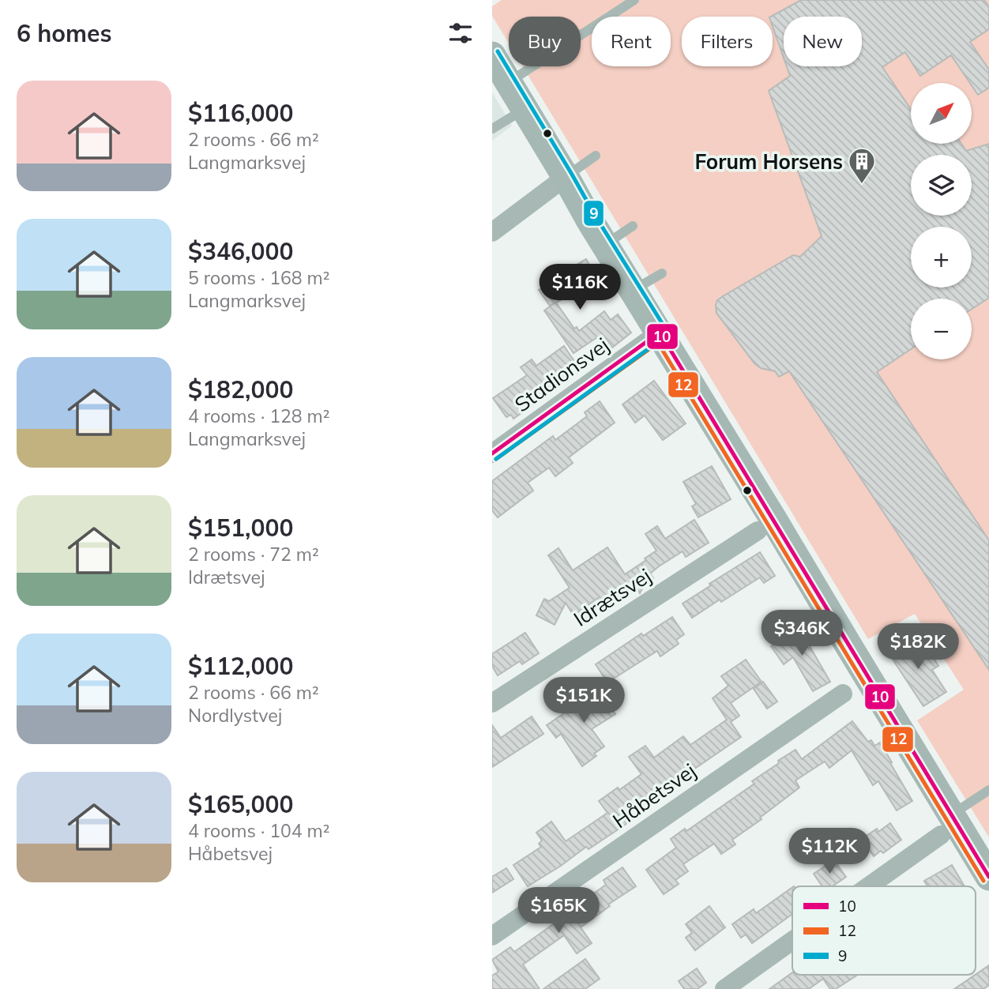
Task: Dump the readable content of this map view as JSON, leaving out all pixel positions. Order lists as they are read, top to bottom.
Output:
{
  "streets": {
    "street": ["Stadionsvej", "Idrætsvej", "Håbetsvej"]
  },
  "places": {
    "building": ["Forum Horsens"]
  },
  "lines": ["transit line 9", "transit line 10", "transit line 12"],
  "legend": ["10", "12", "9"],
  "north": "top right",
  "page": {
    "heading": "6 homes",
    "chip": [
      "Buy",
      "Rent",
      "Filters",
      "New"
    ],
    "list": [
      {
        "name": "$116,000",
        "note": "2 rooms · 66 m² · Langmarksvej"
      },
      {
        "name": "$346,000",
        "note": "5 rooms · 168 m² · Langmarksvej"
      },
      {
        "name": "$182,000",
        "note": "4 rooms · 128 m² · Langmarksvej"
      },
      {
        "name": "$151,000",
        "note": "2 rooms · 72 m² · Idrætsvej"
      },
      {
        "name": "$112,000",
        "note": "2 rooms · 66 m² · Nordlystvej"
      },
      {
        "name": "$165,000",
        "note": "4 rooms · 104 m² · Håbetsvej"
      }
    ],
    "map_buttons": ["+", "−"],
    "price": [
      "$116K",
      "$346K",
      "$182K",
      "$151K",
      "$112K",
      "$165K"
    ]
  }
}
